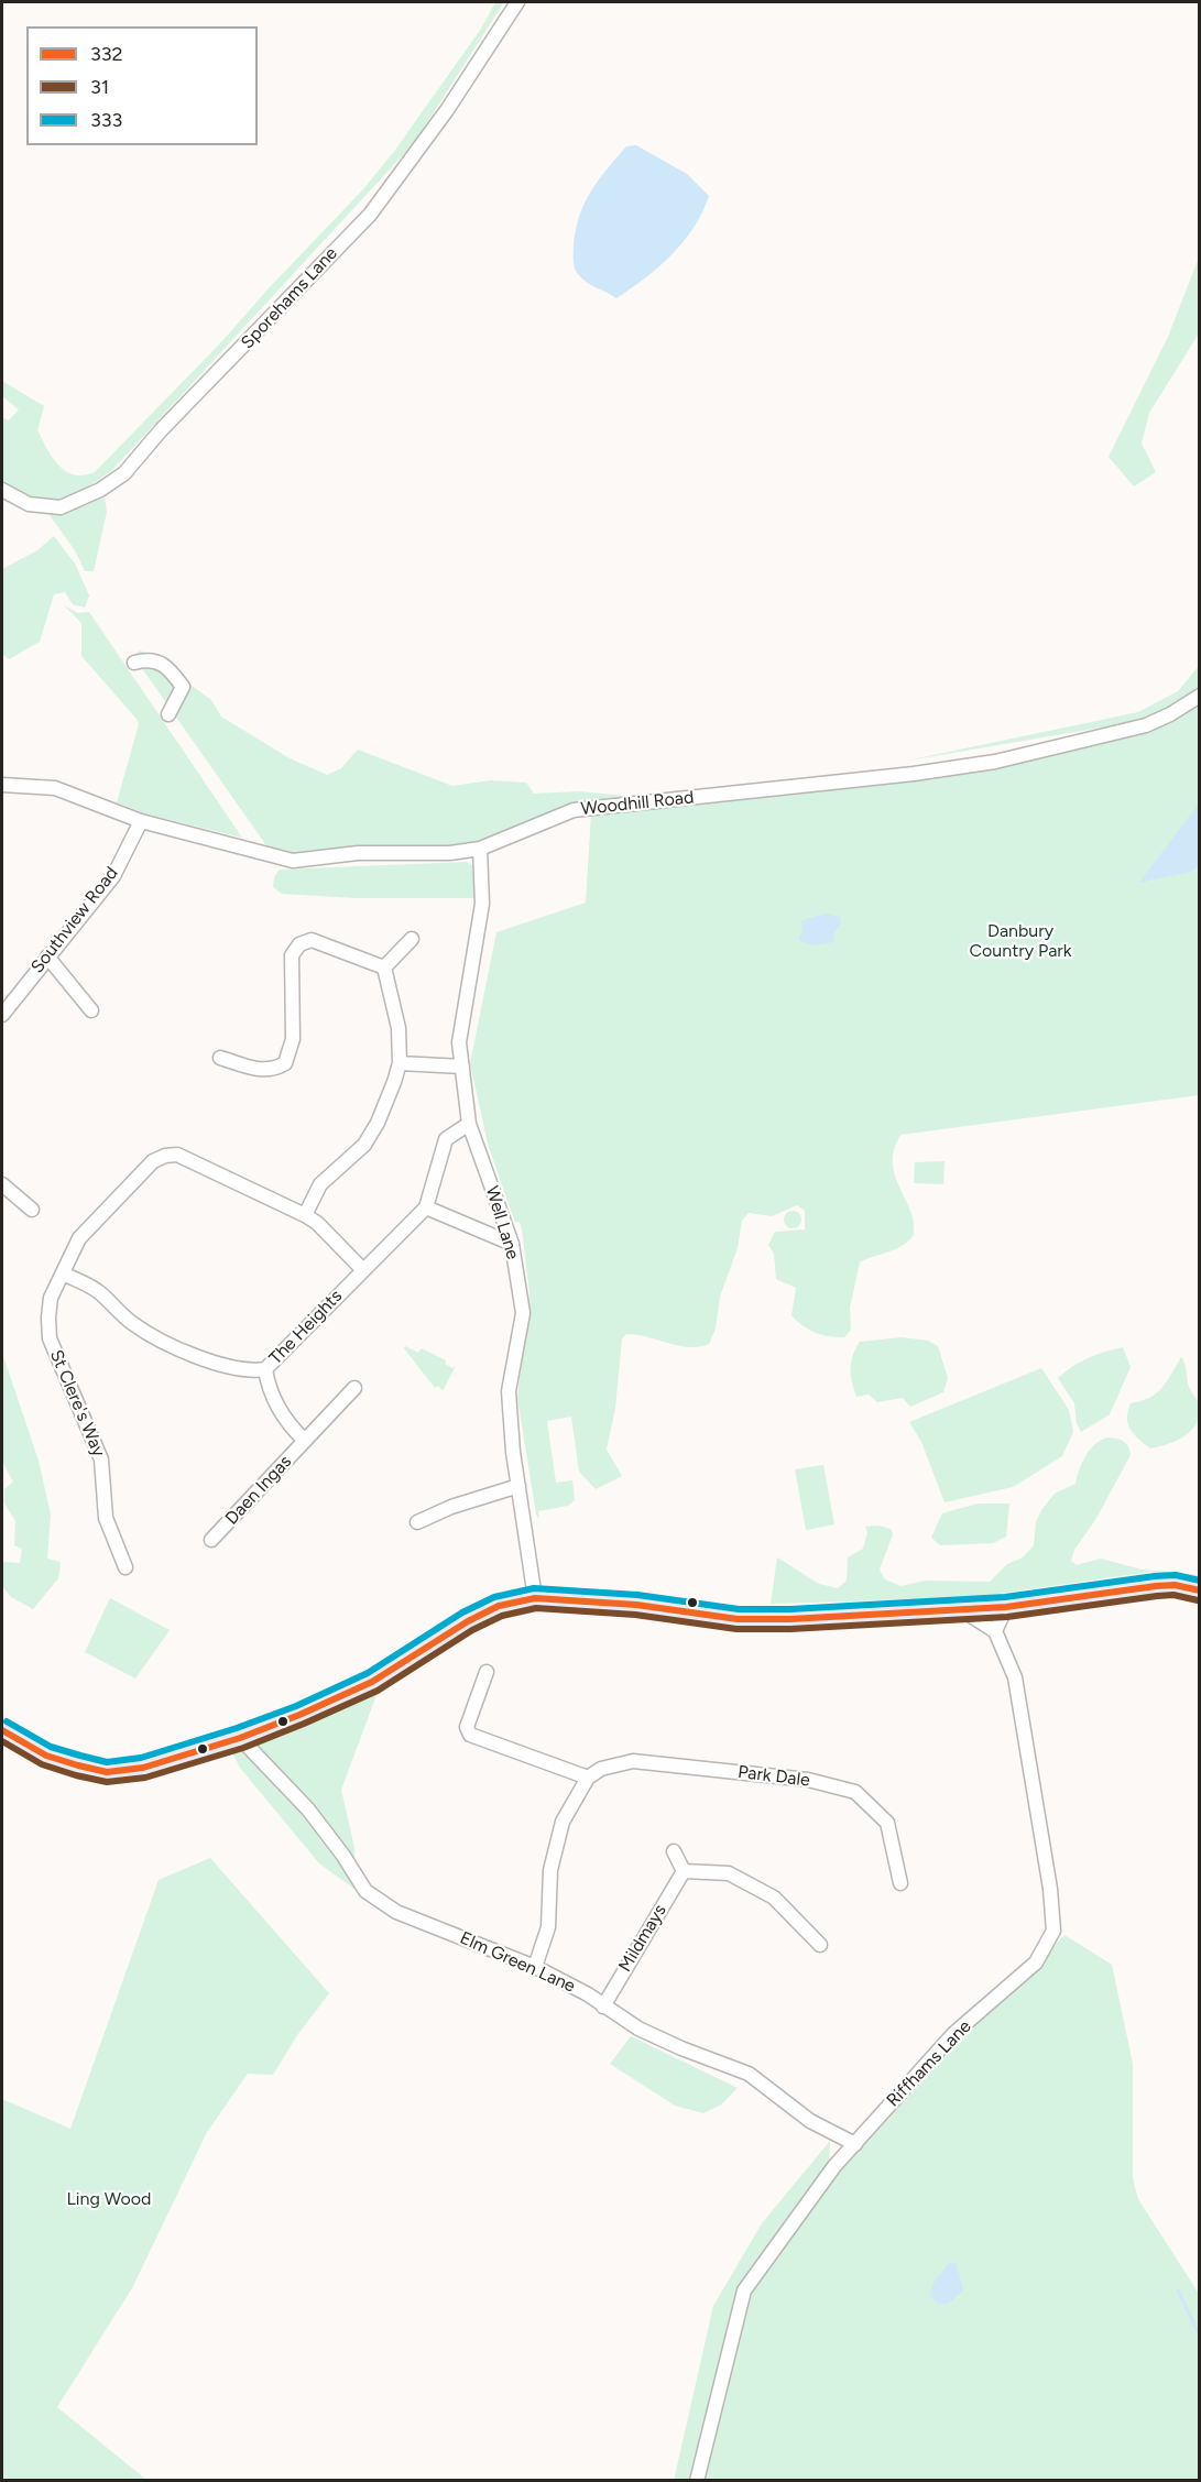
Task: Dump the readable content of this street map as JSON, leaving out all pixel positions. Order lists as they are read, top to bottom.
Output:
{
  "streets": {
    "street": [
      "Sporehams Lane",
      "Woodhill Road",
      "Southview Road",
      "Well Lane",
      "The Heights",
      "St Clere's Way",
      "Daen Ingas",
      "Park Dale",
      "Mildmays",
      "Elm Green Lane",
      "Riffhams Lane"
    ]
  },
  "crossings": [
    ["Woodhill Road", "Southview Road"],
    ["Woodhill Road", "Well Lane"],
    ["Well Lane", "The Heights"],
    ["The Heights", "St Clere's Way"],
    ["The Heights", "Daen Ingas"],
    ["Mildmays", "Elm Green Lane"],
    ["Elm Green Lane", "Riffhams Lane"]
  ],
  "parks": ["Danbury Country Park", "Ling Wood"],
  "lines": ["transit line 333", "transit line 332", "transit line 31"],
  "legend": ["332", "31", "333"]
}
